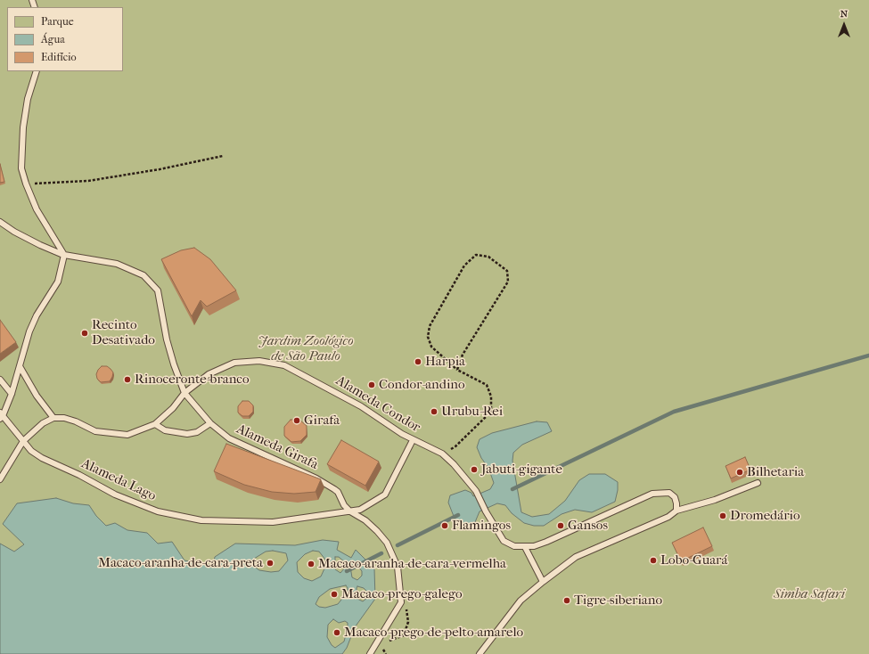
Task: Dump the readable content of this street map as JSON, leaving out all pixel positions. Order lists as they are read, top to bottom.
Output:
{
  "streets": {
    "lane": ["Alameda Condor", "Alameda Girafa", "Alameda Lago"]
  },
  "crossings": [
    ["Alameda Condor", "Alameda Girafa"],
    ["Alameda Condor", "Alameda Lago"],
    ["Alameda Girafa", "Alameda Lago"]
  ],
  "parks": ["Jardim Zoológico de São Paulo", "Simba Safari"],
  "places": [
    "Recinto Desativado",
    "Harpia",
    "Rinoceronte-branco",
    "Condor-andino",
    "Urubu-Rei",
    "Girafa",
    "Jabuti-gigante",
    "Bilhetaria",
    "Dromedário",
    "Flamingos",
    "Gansos",
    "Lobo-Guará",
    "Macaco-aranha-de-cara-preta",
    "Macaco-aranha-de-cara-vermelha",
    "Macaco-prego-galego",
    "Tigre-siberiano",
    "Macaco-prego-de-pelto-amarelo"
  ],
  "legend": ["Parque", "Água", "Edifício"],
  "north": "top"
}
